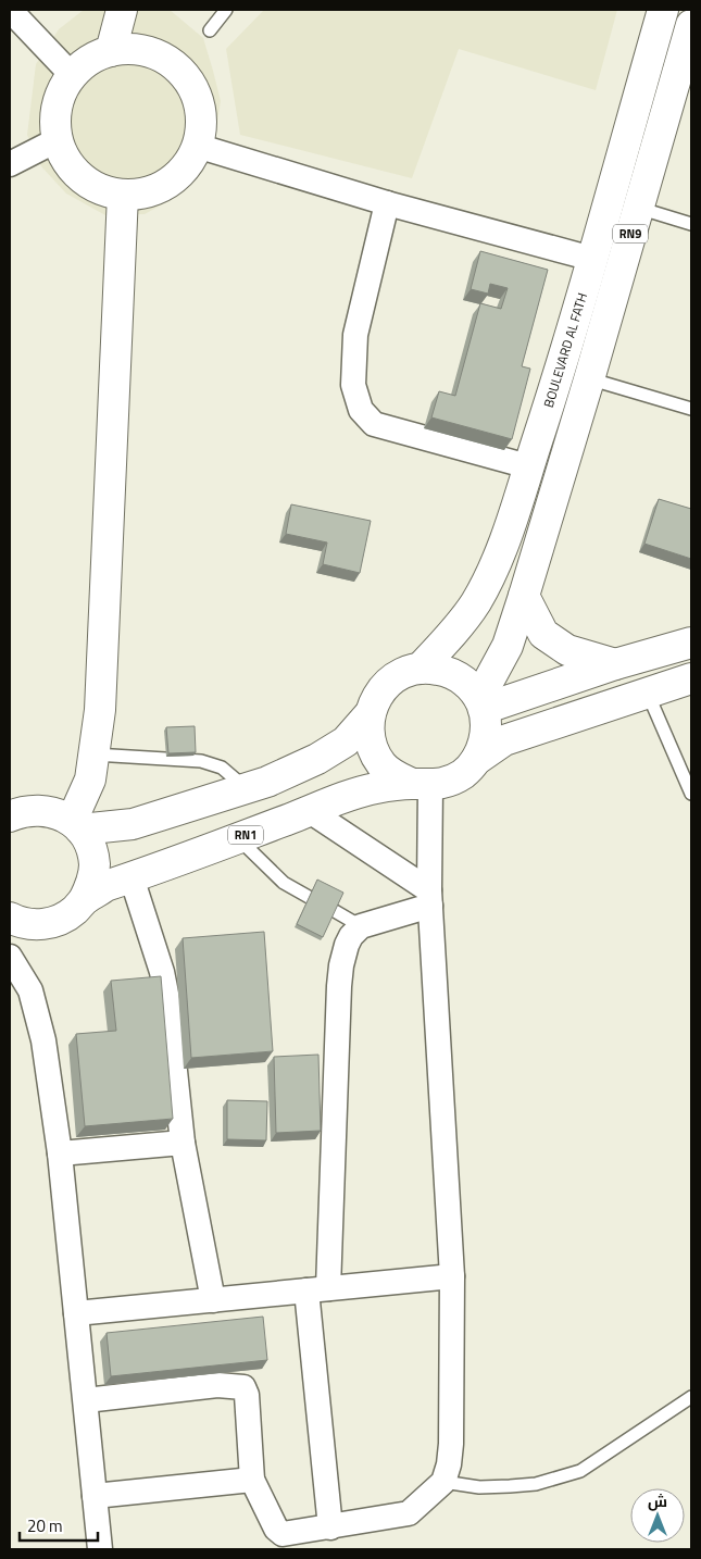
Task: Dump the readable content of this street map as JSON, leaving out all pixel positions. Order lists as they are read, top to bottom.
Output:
{
  "streets": {
    "main road": ["RN9", "BOULEVARD AL FATH", "RN1"]
  },
  "crossings": [
    ["BOULEVARD AL FATH", "RN1"]
  ],
  "scale_bar": "20 m",
  "north": "top"
}
